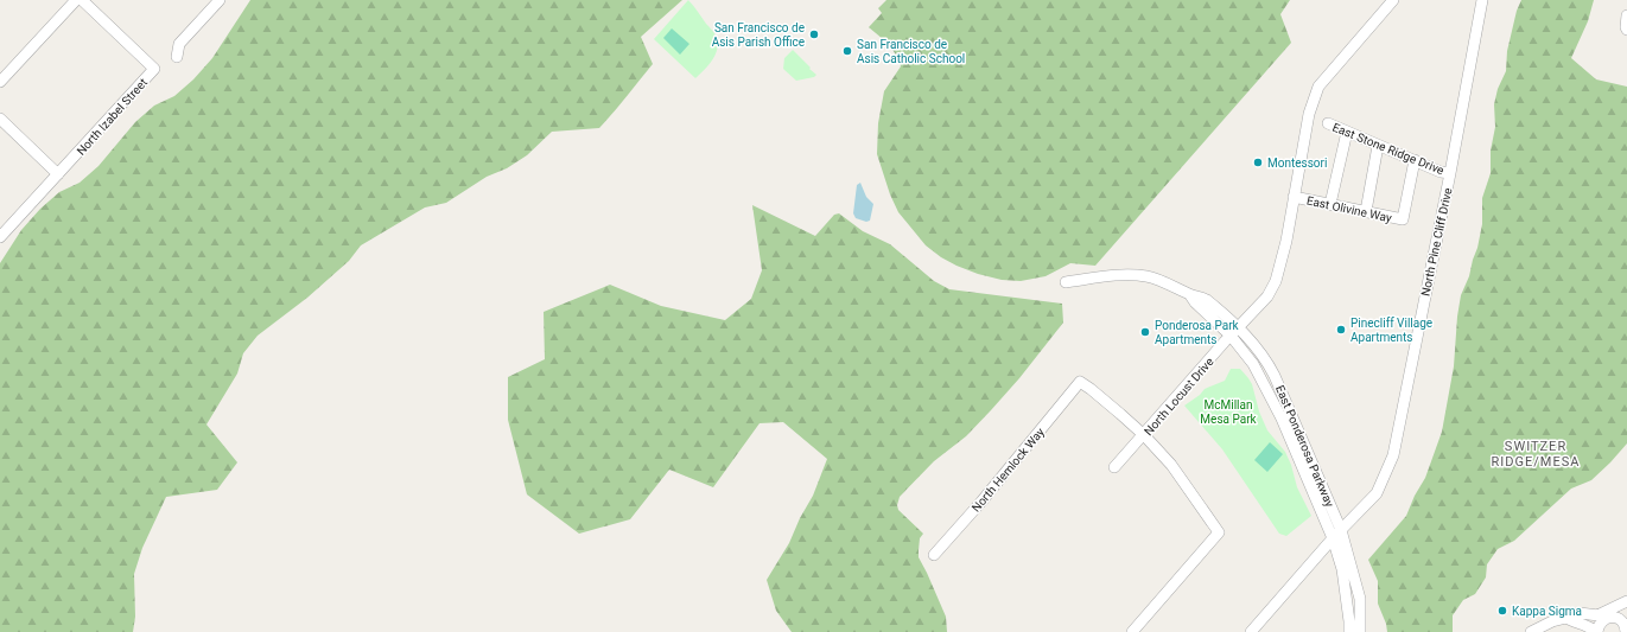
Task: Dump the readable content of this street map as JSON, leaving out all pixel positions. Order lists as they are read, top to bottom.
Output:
{
  "streets": {
    "street": [
      "North Izabel Street",
      "East Stone Ridge Drive",
      "East Olivine Way",
      "North Pine Cliff Drive",
      "North Locust Drive",
      "East Ponderosa Parkway",
      "North Hemlock Way"
    ]
  },
  "crossings": [
    ["East Stone Ridge Drive", "East Olivine Way"],
    ["East Stone Ridge Drive", "North Pine Cliff Drive"],
    ["East Olivine Way", "North Locust Drive"],
    ["North Pine Cliff Drive", "East Ponderosa Parkway"],
    ["North Locust Drive", "East Ponderosa Parkway"],
    ["North Locust Drive", "North Hemlock Way"]
  ],
  "districts": ["SWITZER RIDGE/MESA"],
  "parks": ["McMillan Mesa Park"],
  "places": [
    "San Francisco de Asis Parish Office",
    "San Francisco de Asis Catholic School",
    "Montessori",
    "Pinecliff Village Apartments",
    "Ponderosa Park Apartments",
    "Kappa Sigma"
  ]
}
